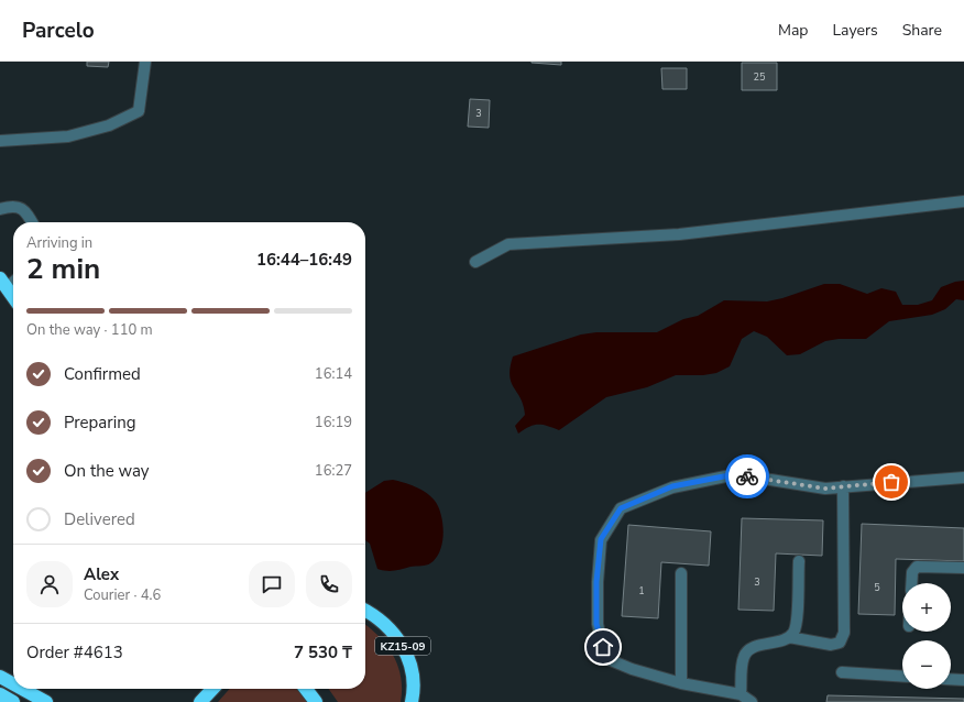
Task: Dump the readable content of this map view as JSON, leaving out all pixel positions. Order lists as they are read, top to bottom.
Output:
{
  "streets": {
    "highway": ["KZ15-09"]
  },
  "house_numbers": [
    "25",
    "3",
    "3",
    "5",
    "1"
  ],
  "page": {
    "header": "Parcelo",
    "nav": ["Map", "Layers", "Share"],
    "heading": ["2 min", "Arriving in", "16:44–16:49"],
    "panel": [
      "Alex",
      "Courier · 4.6",
      "Order #4613",
      "7 530 ₸"
    ],
    "bar": "On the way · 110 m",
    "list": [
      ["Confirmed", "16:14"],
      ["Preparing", "16:19"],
      ["On the way", "16:27"],
      "Delivered"
    ],
    "map_buttons": ["+", "−"]
  }
}
